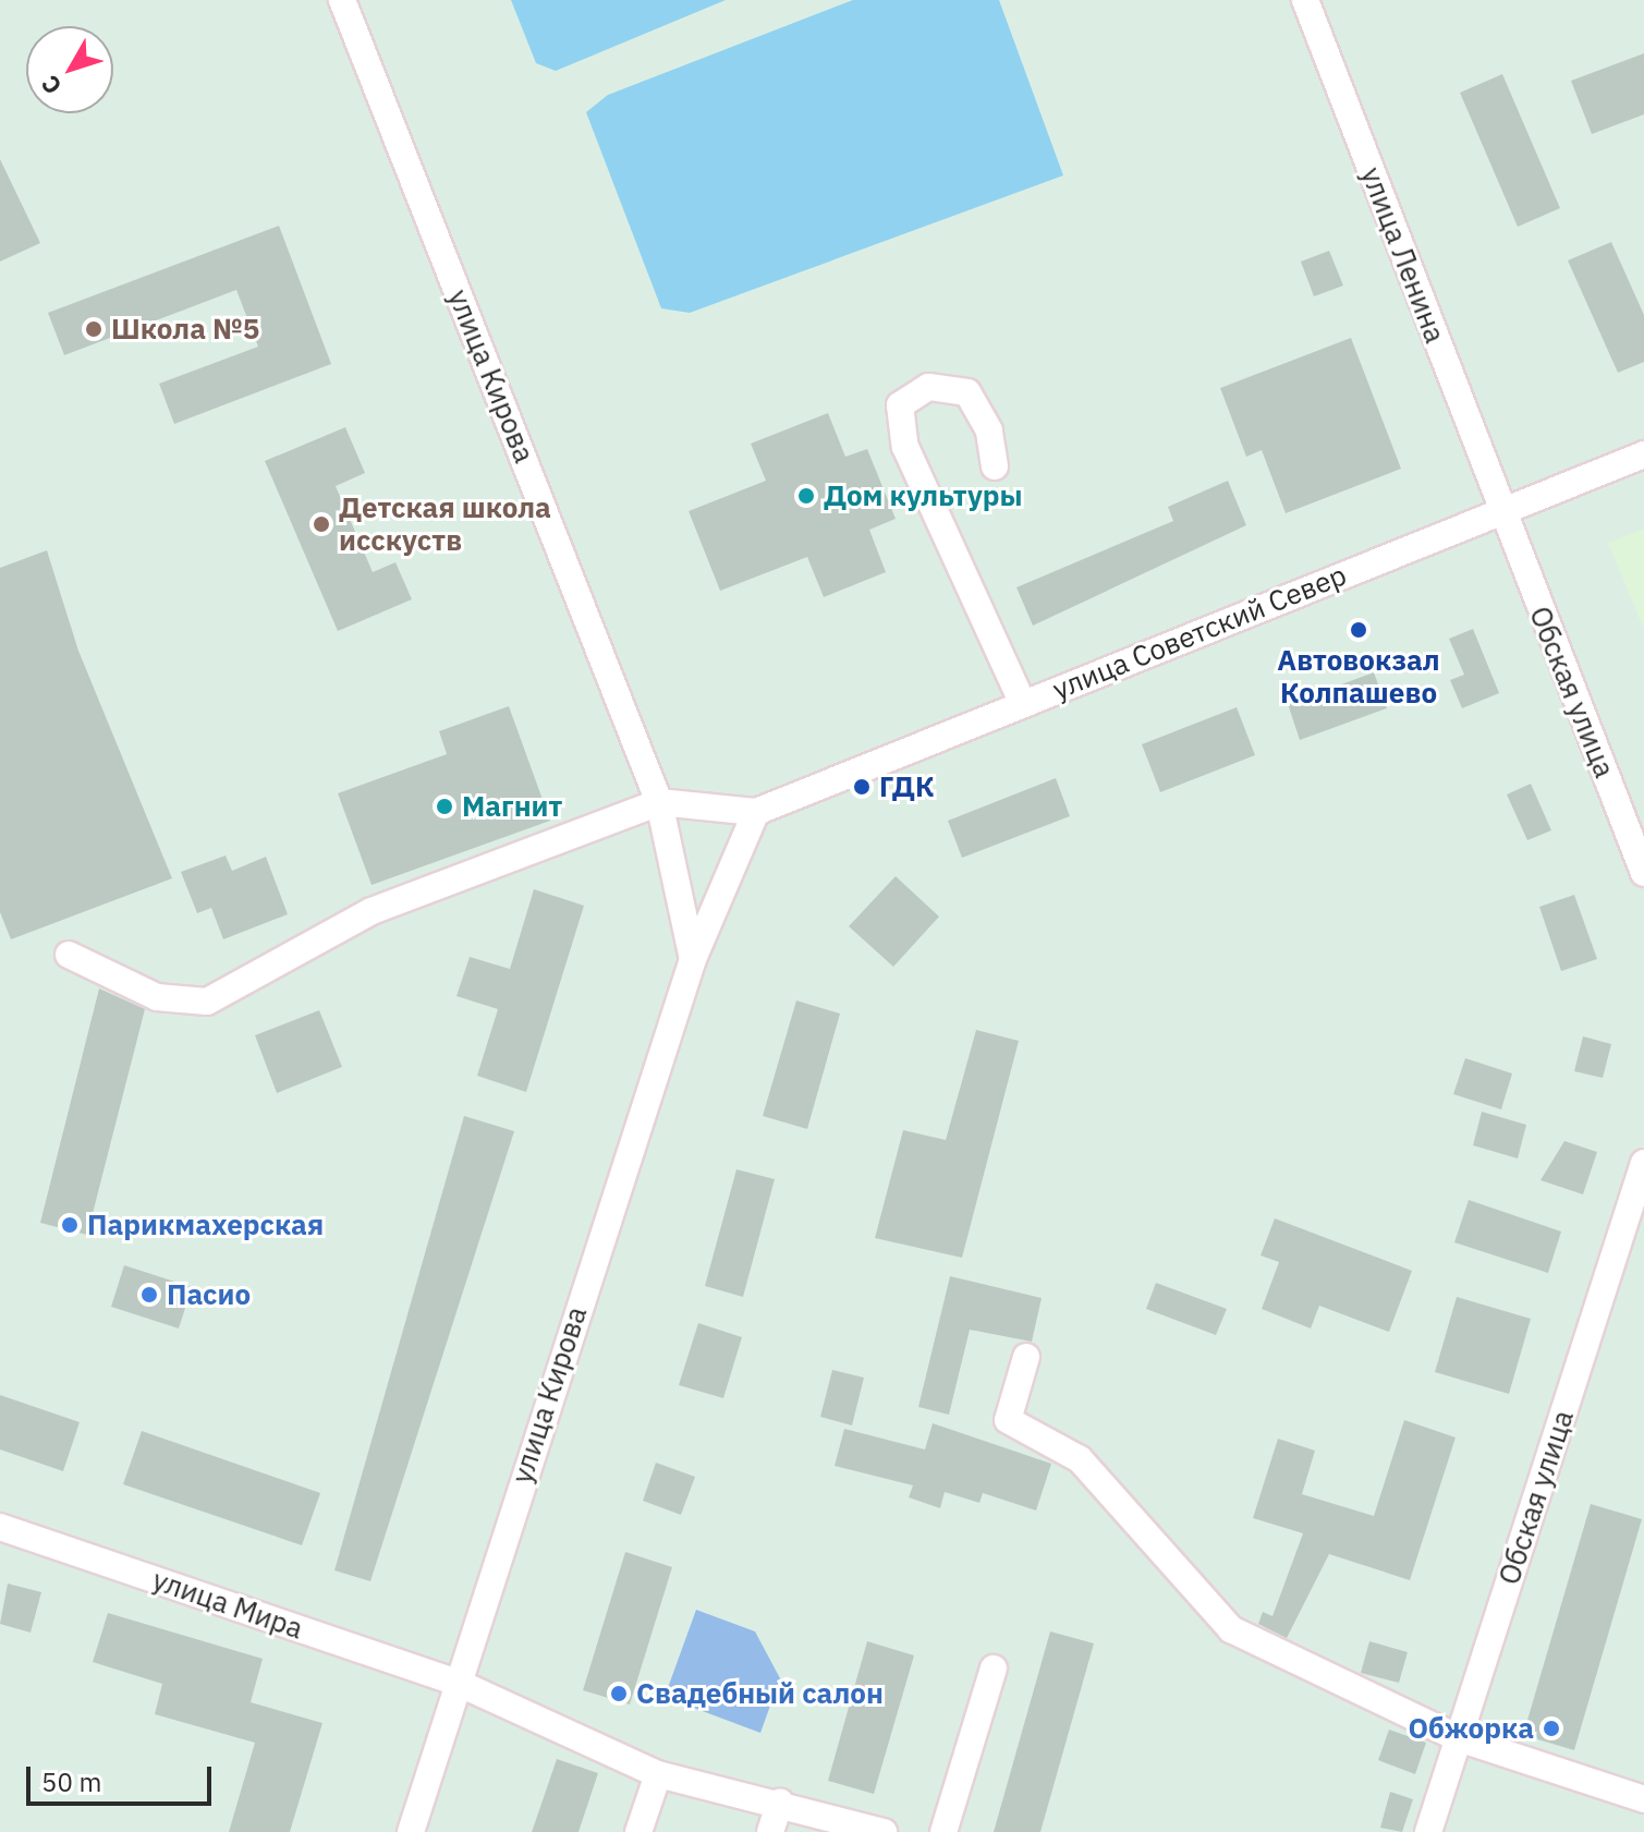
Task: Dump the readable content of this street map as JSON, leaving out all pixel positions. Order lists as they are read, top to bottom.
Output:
{
  "streets": {
    "street": [
      "улица Ленина",
      "улица Кирова",
      "улица Советский Север",
      "Обская улица",
      "улица Мира"
    ]
  },
  "crossings": [
    ["улица Ленина", "улица Советский Север"],
    ["улица Ленина", "Обская улица"],
    ["улица Кирова", "улица Советский Север"],
    ["улица Кирова", "улица Мира"],
    ["улица Советский Север", "Обская улица"]
  ],
  "places": [
    "Школа №5",
    "Дом культуры",
    "Детская школа исскуств",
    "Автовокзал Колпашево",
    "ГДК",
    "Магнит",
    "Парикмахерская",
    "Пасио",
    "Свадебный салон",
    "Обжорка"
  ],
  "scale_bar": "50 m",
  "north": "bottom left"
}
